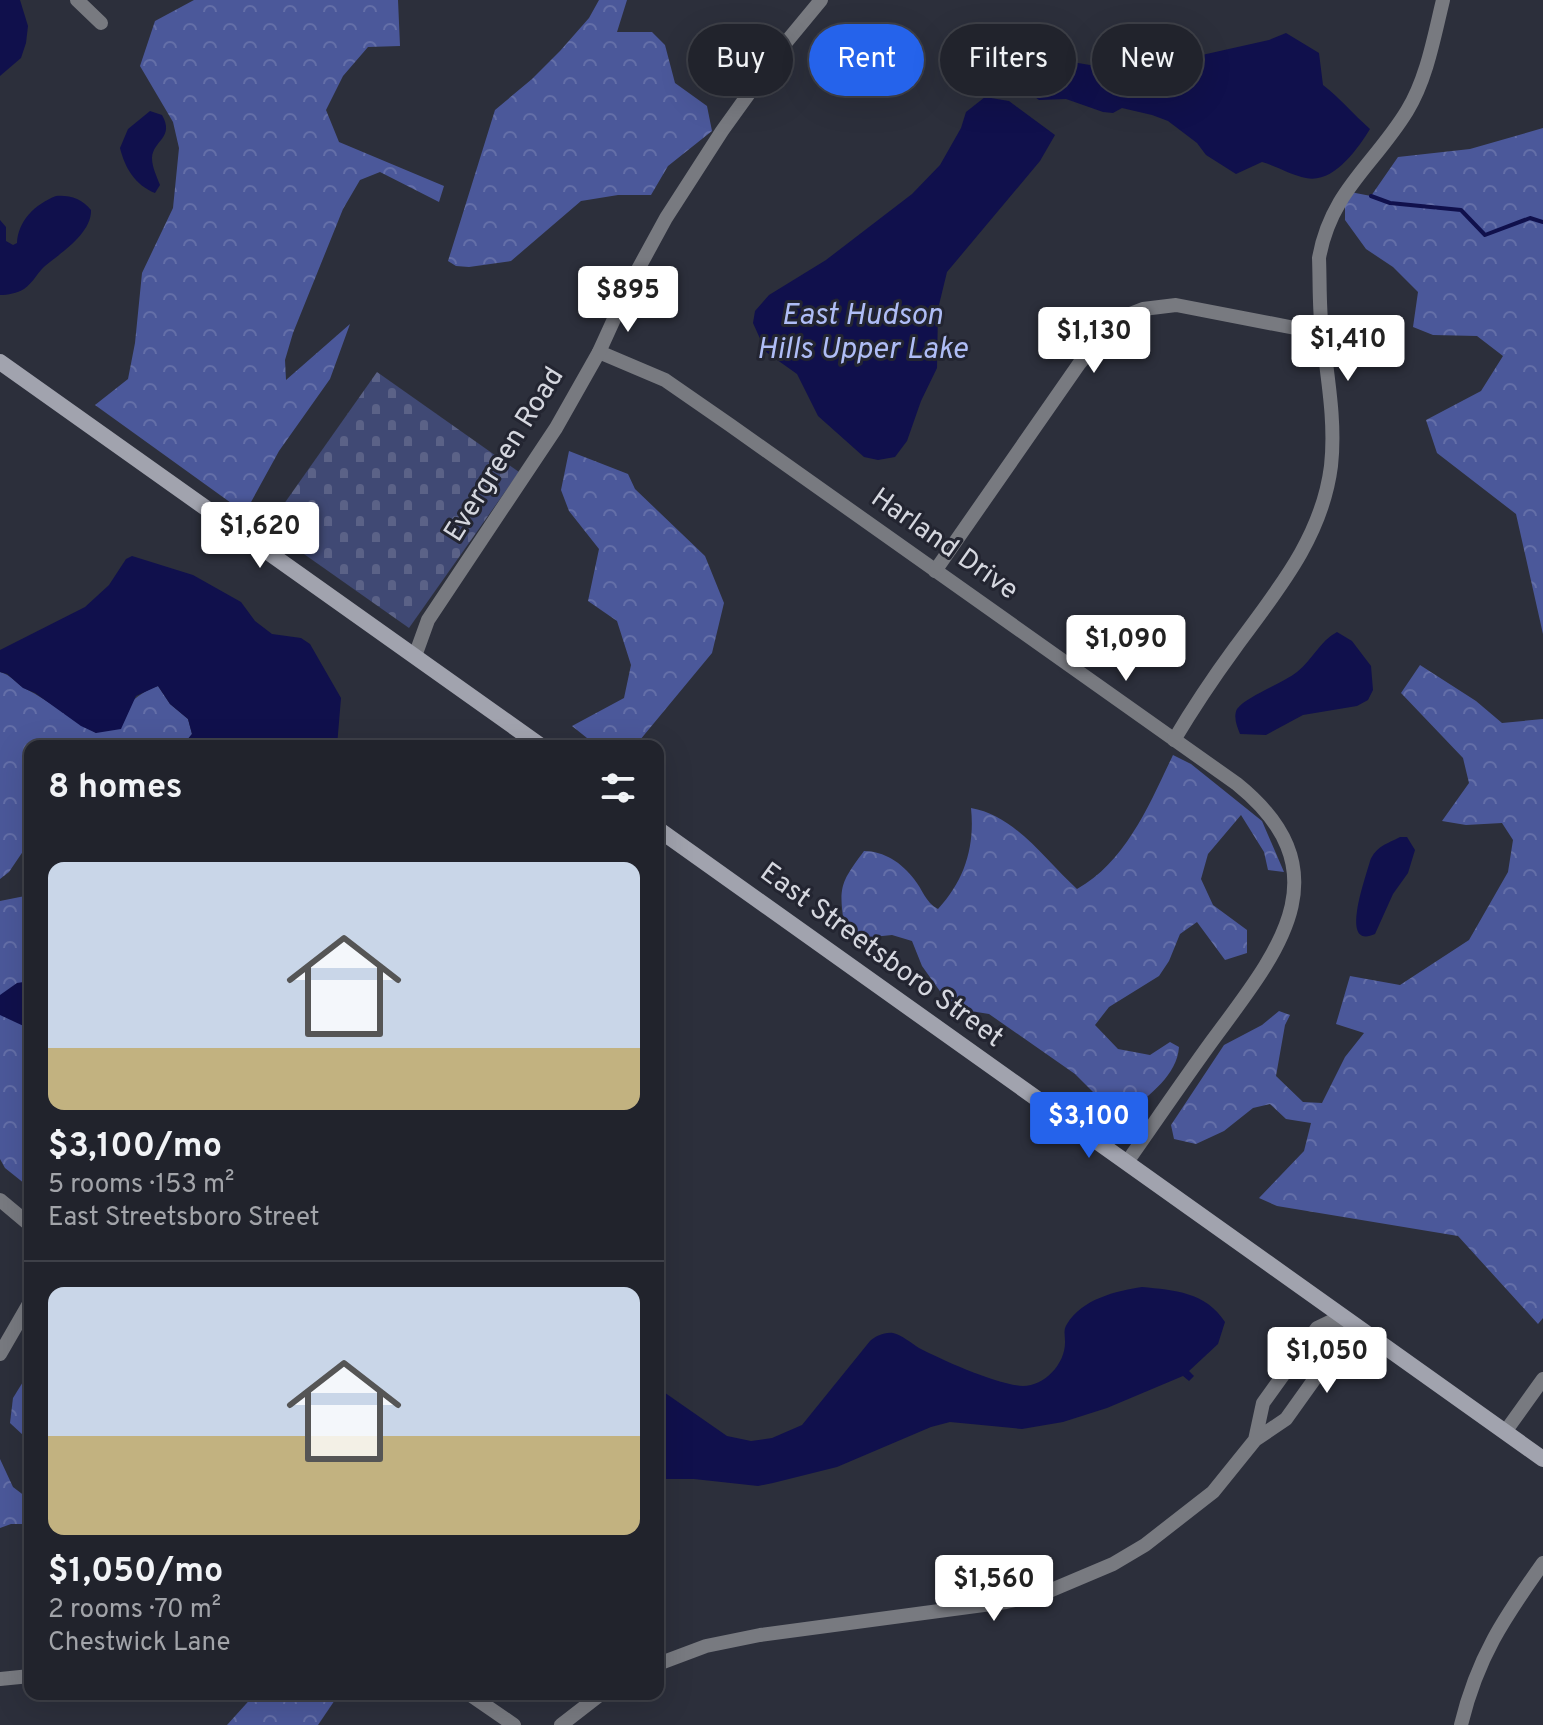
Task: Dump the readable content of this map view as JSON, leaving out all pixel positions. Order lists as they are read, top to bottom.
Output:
{
  "streets": {
    "main road": ["East Streetsboro Street"],
    "street": ["Evergreen Road", "Harland Drive"]
  },
  "crossings": [
    ["Evergreen Road", "Harland Drive"],
    ["Harland Drive", "East Streetsboro Street"]
  ],
  "water": ["East Hudson Hills Upper Lake"],
  "page": {
    "chip": [
      "Buy",
      "Rent",
      "Filters",
      "New"
    ],
    "price": [
      "$895",
      "$1,130",
      "$1,410",
      "$1,620",
      "$1,090",
      "$3,100",
      "$1,050",
      "$1,560"
    ],
    "heading": "8 homes",
    "list": [
      {
        "name": "$3,100/mo",
        "note": "5 rooms · 153 m² · East Streetsboro Street"
      },
      {
        "name": "$1,050/mo",
        "note": "2 rooms · 70 m² · Chestwick Lane"
      }
    ]
  }
}
